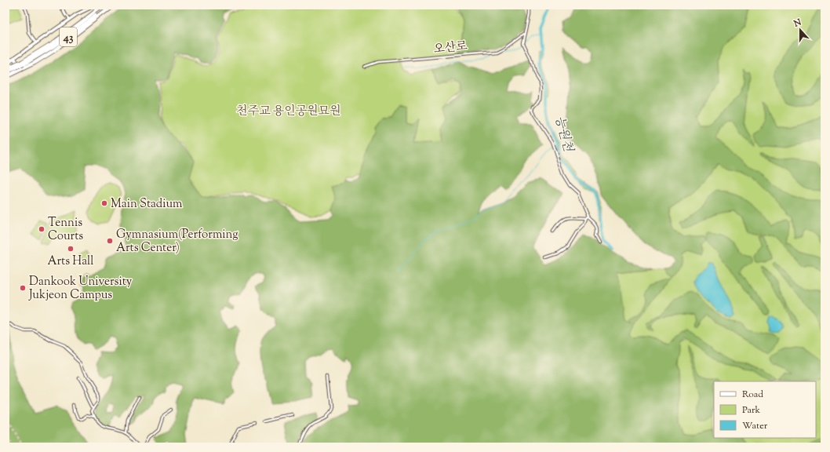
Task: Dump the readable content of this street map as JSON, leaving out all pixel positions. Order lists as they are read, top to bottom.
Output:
{
  "streets": {
    "highway": ["43"],
    "street": ["오산로"]
  },
  "water": ["능원천"],
  "parks": ["천주교 용인공원묘원"],
  "places": [
    "Main Stadium",
    "Tennis Courts",
    "Gymnasium(Performing Arts Center)",
    "Arts Hall",
    "Dankook University Jukjeon Campus"
  ],
  "legend": ["Road", "Park", "Water"],
  "north": "top"
}
